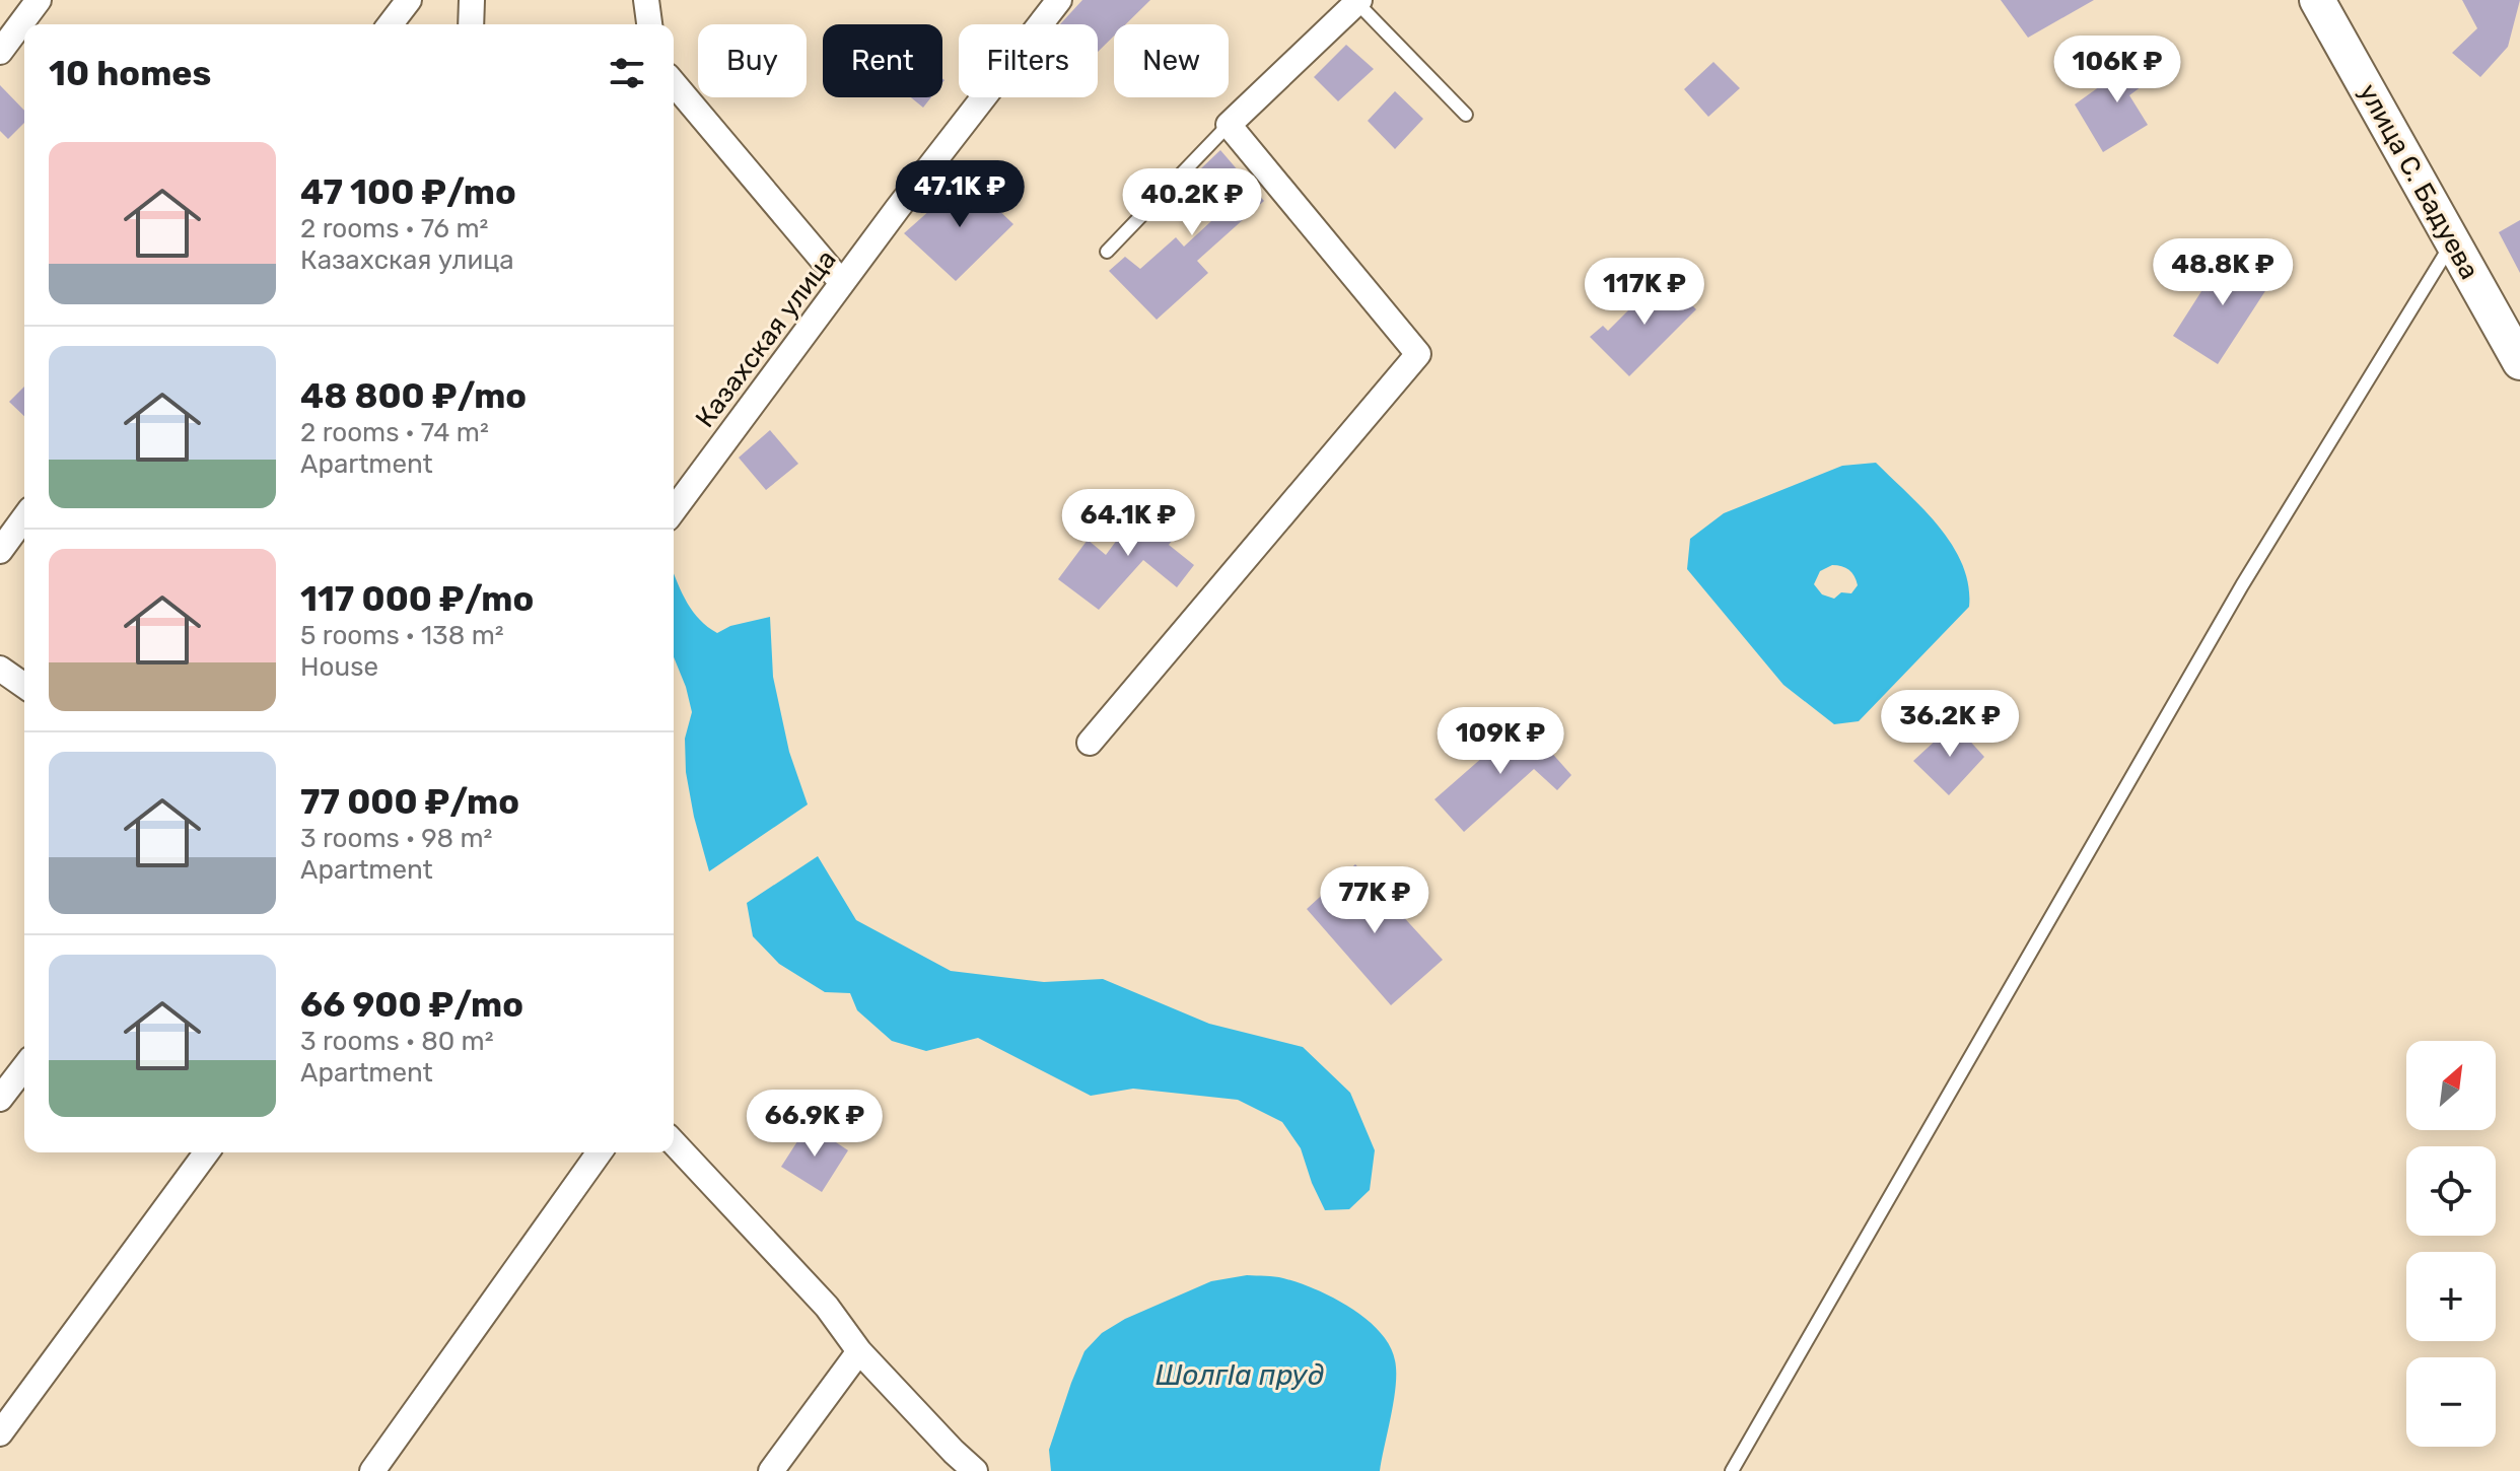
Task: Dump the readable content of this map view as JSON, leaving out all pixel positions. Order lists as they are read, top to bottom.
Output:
{
  "streets": {
    "main road": ["улица С. Бадуева"],
    "street": ["Казахская улица"]
  },
  "water": ["ШолгIа пруд"],
  "north": "top right",
  "page": {
    "chip": [
      "Buy",
      "Rent",
      "Filters",
      "New"
    ],
    "heading": "10 homes",
    "price": [
      "106K ₽",
      "47.1K ₽",
      "40.2K ₽",
      "48.8K ₽",
      "117K ₽",
      "64.1K ₽",
      "36.2K ₽",
      "109K ₽",
      "77K ₽",
      "66.9K ₽"
    ],
    "list": [
      {
        "name": "47 100 ₽/mo",
        "note": "2 rooms · 76 m² · Казахская улица"
      },
      {
        "name": "48 800 ₽/mo",
        "note": "2 rooms · 74 m² · Apartment"
      },
      {
        "name": "117 000 ₽/mo",
        "note": "5 rooms · 138 m² · House"
      },
      {
        "name": "77 000 ₽/mo",
        "note": "3 rooms · 98 m² · Apartment"
      },
      {
        "name": "66 900 ₽/mo",
        "note": "3 rooms · 80 m² · Apartment"
      }
    ],
    "map_buttons": ["+", "−"]
  }
}
